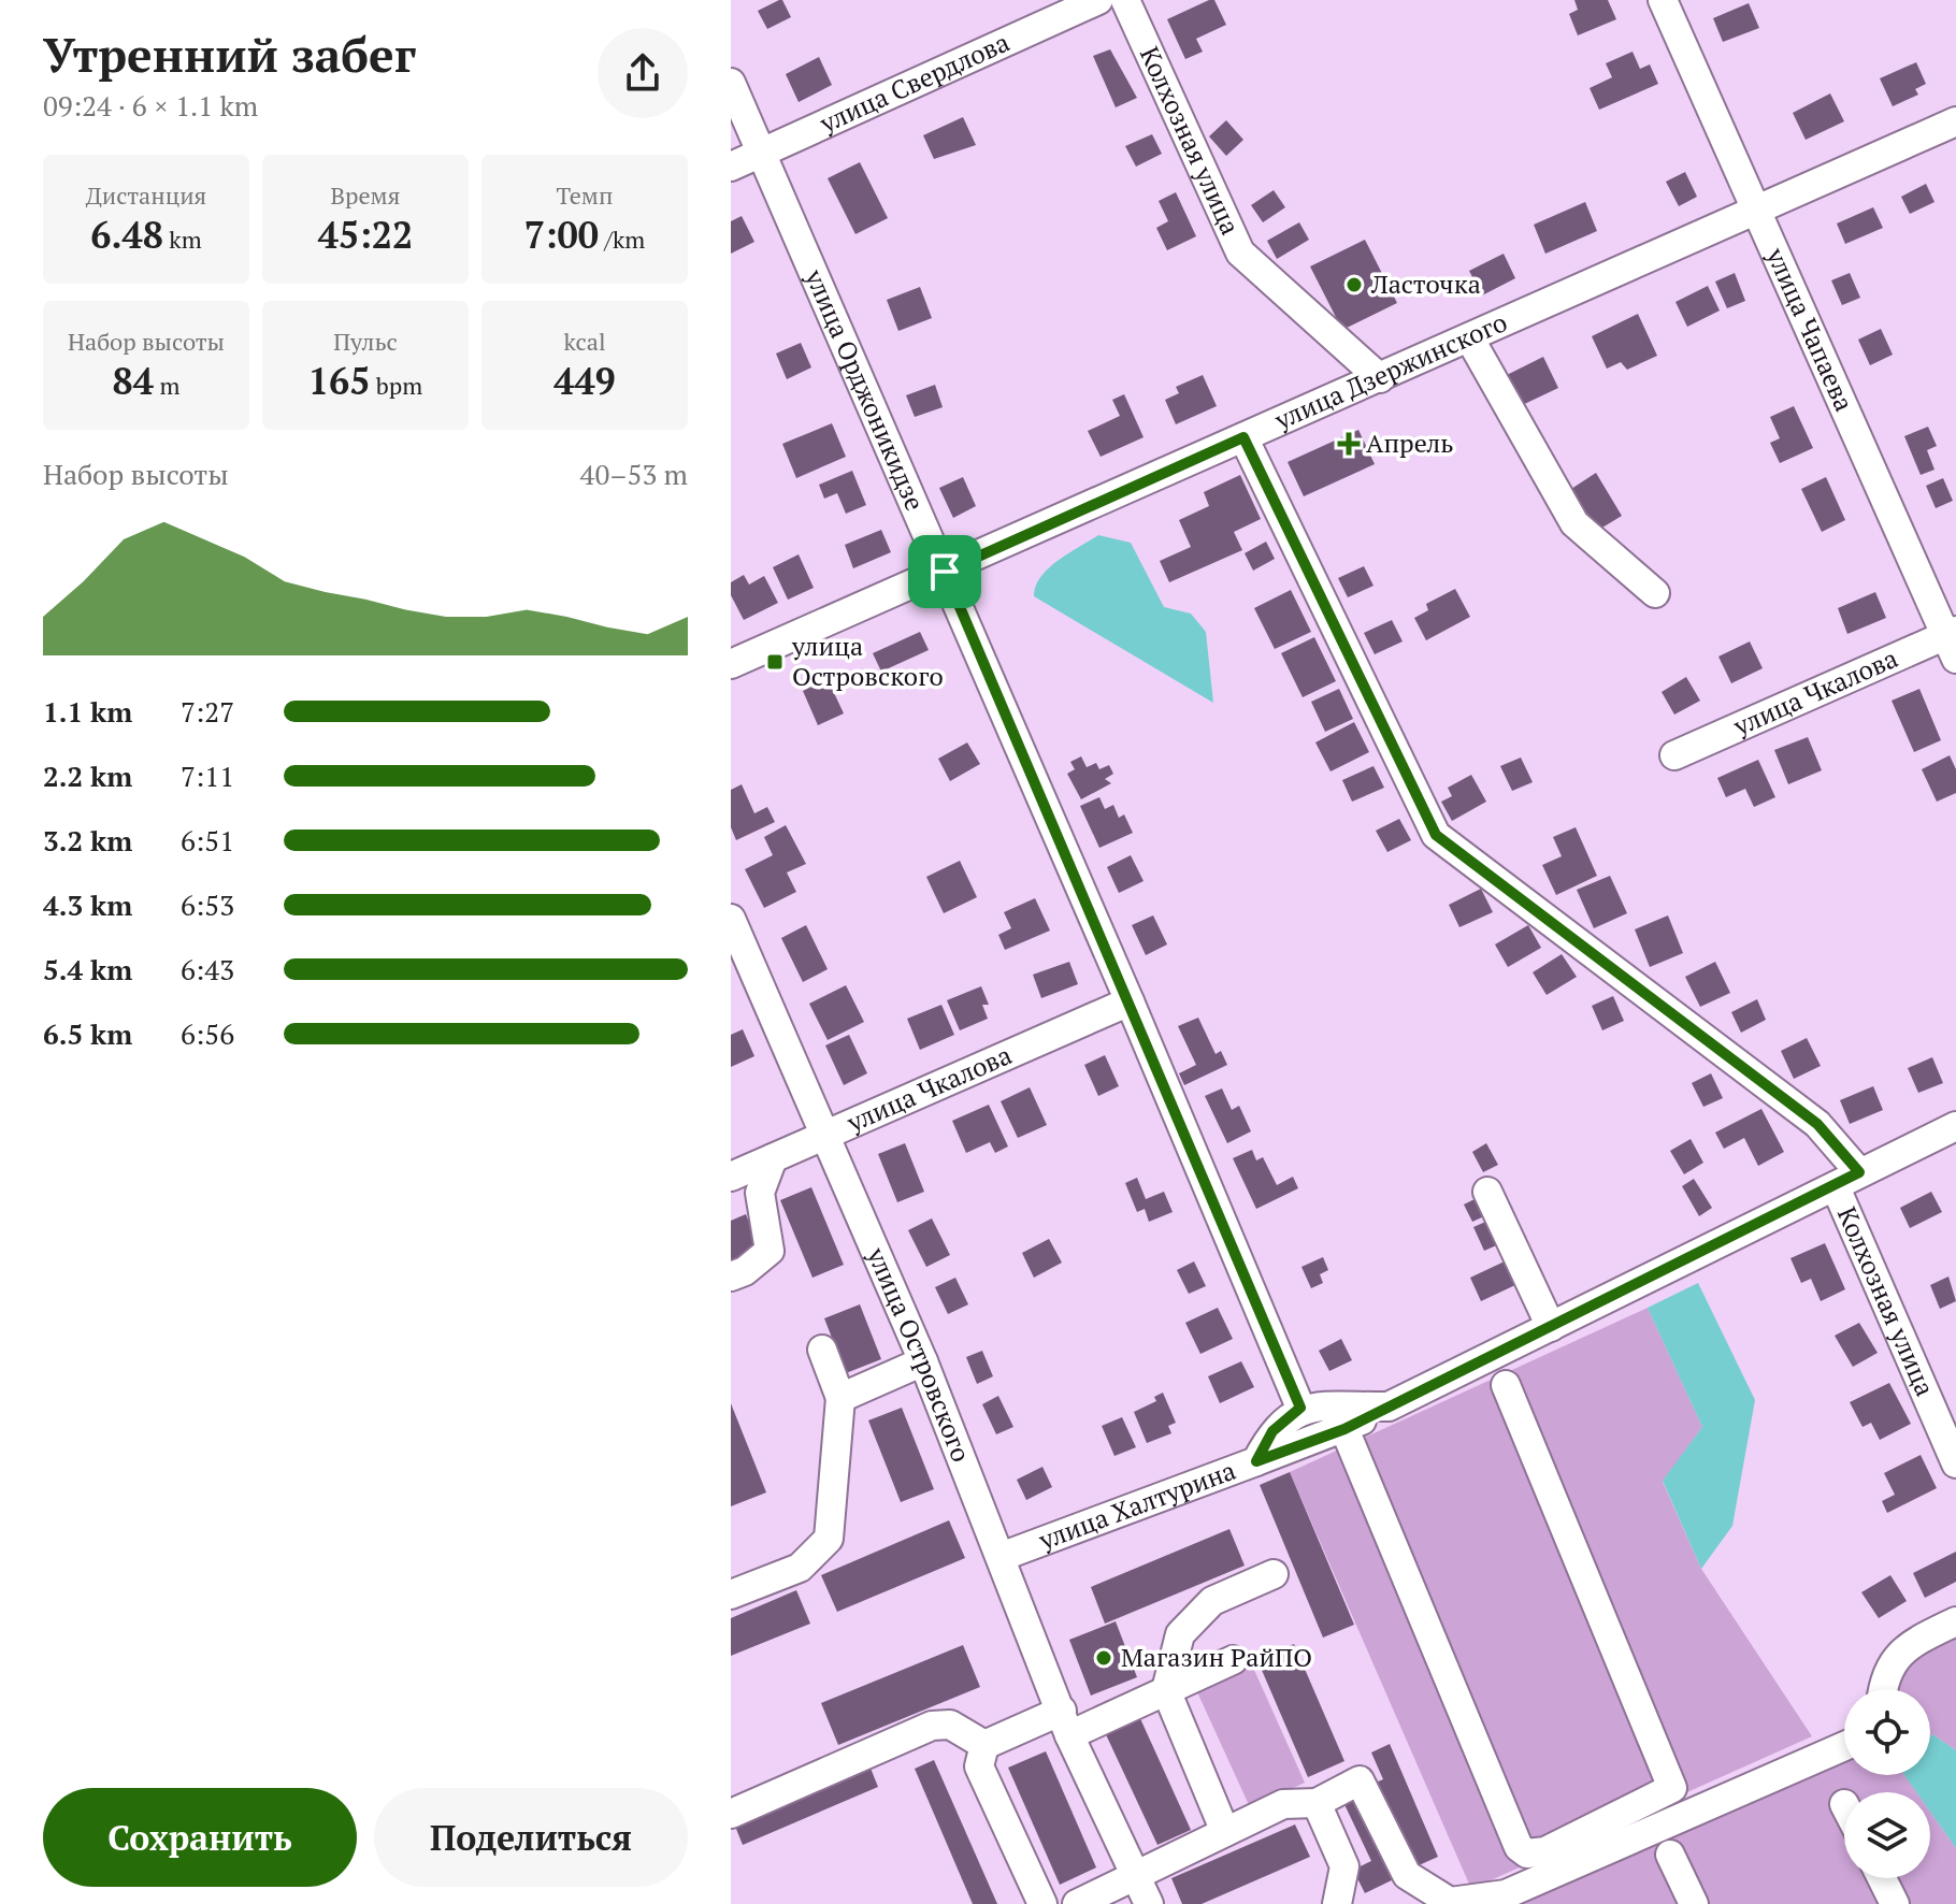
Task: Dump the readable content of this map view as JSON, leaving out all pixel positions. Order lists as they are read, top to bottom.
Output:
{
  "streets": {
    "street": [
      "улица Свердлова",
      "Колхозная улица",
      "улица Чапаева",
      "улица Дзержинского",
      "улица Орджоникидзе",
      "улица Чкалова",
      "улица Островского",
      "улица Халтурина"
    ]
  },
  "crossings": [
    ["улица Свердлова", "улица Орджоникидзе"],
    ["Колхозная улица", "улица Дзержинского"],
    ["улица Чапаева", "улица Дзержинского"],
    ["улица Чапаева", "улица Чкалова"],
    ["улица Дзержинского", "улица Орджоникидзе"],
    ["улица Орджоникидзе", "улица Чкалова"],
    ["улица Орджоникидзе", "улица Халтурина"],
    ["улица Чкалова", "улица Островского"],
    ["улица Островского", "улица Халтурина"]
  ],
  "places": {
    "other": ["Ласточка", "Магазин РайПО"],
    "health": ["Апрель"],
    "transit": ["улица Островского"]
  },
  "page": {
    "heading": ["Утренний забег", "09:24 · 6 × 1.1 km"],
    "stats": [
      ["Дистанция", "6.48 km"],
      ["Время", "45:22"],
      ["Темп", "7:00 /km"],
      ["Набор высоты", "84 m"],
      ["Пульс", "165 bpm"],
      ["kcal", "449"]
    ],
    "chart": ["Набор высоты", "40–53 m"],
    "list": [
      {
        "name": "1.1 km",
        "note": "7:27"
      },
      {
        "name": "2.2 km",
        "note": "7:11"
      },
      {
        "name": "3.2 km",
        "note": "6:51"
      },
      {
        "name": "4.3 km",
        "note": "6:53"
      },
      {
        "name": "5.4 km",
        "note": "6:43"
      },
      {
        "name": "6.5 km",
        "note": "6:56"
      }
    ],
    "buttons": ["Сохранить", "Поделиться"]
  }
}
